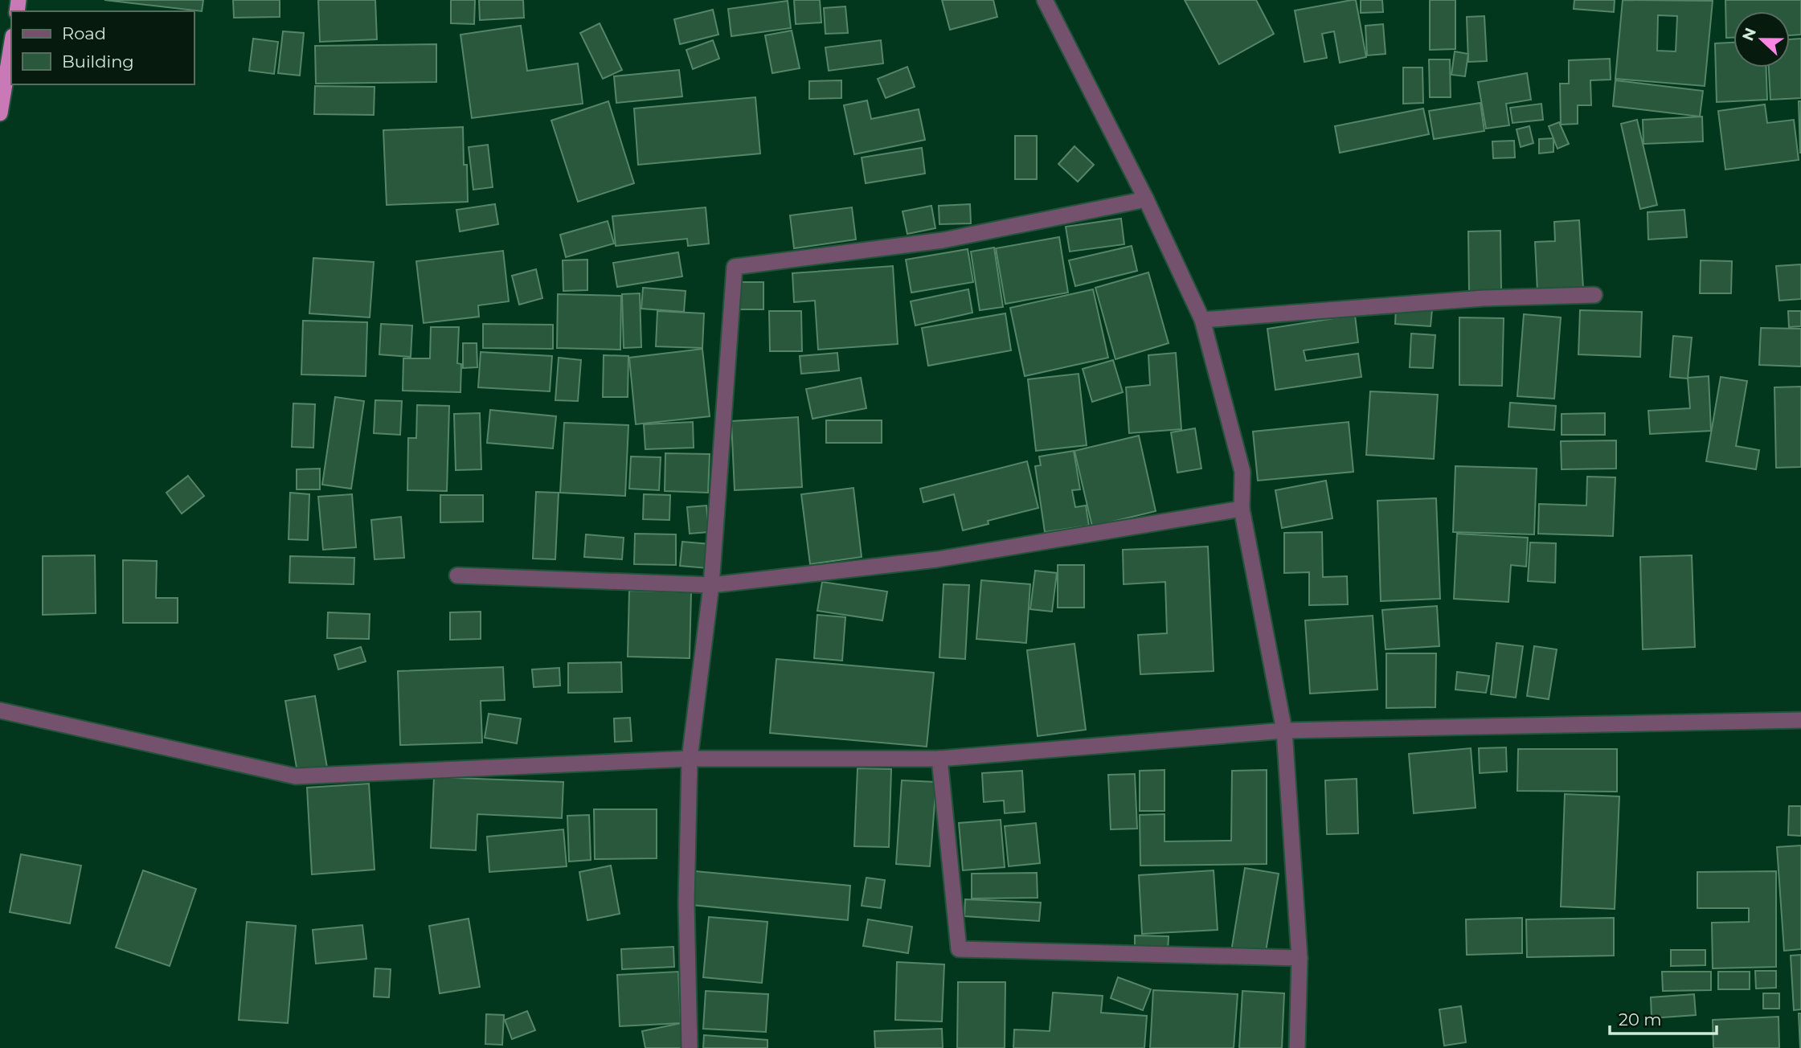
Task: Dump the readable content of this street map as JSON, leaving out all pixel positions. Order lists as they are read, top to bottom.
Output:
{
  "legend": ["Road", "Building"],
  "scale_bar": "20 m",
  "north": "left"
}
